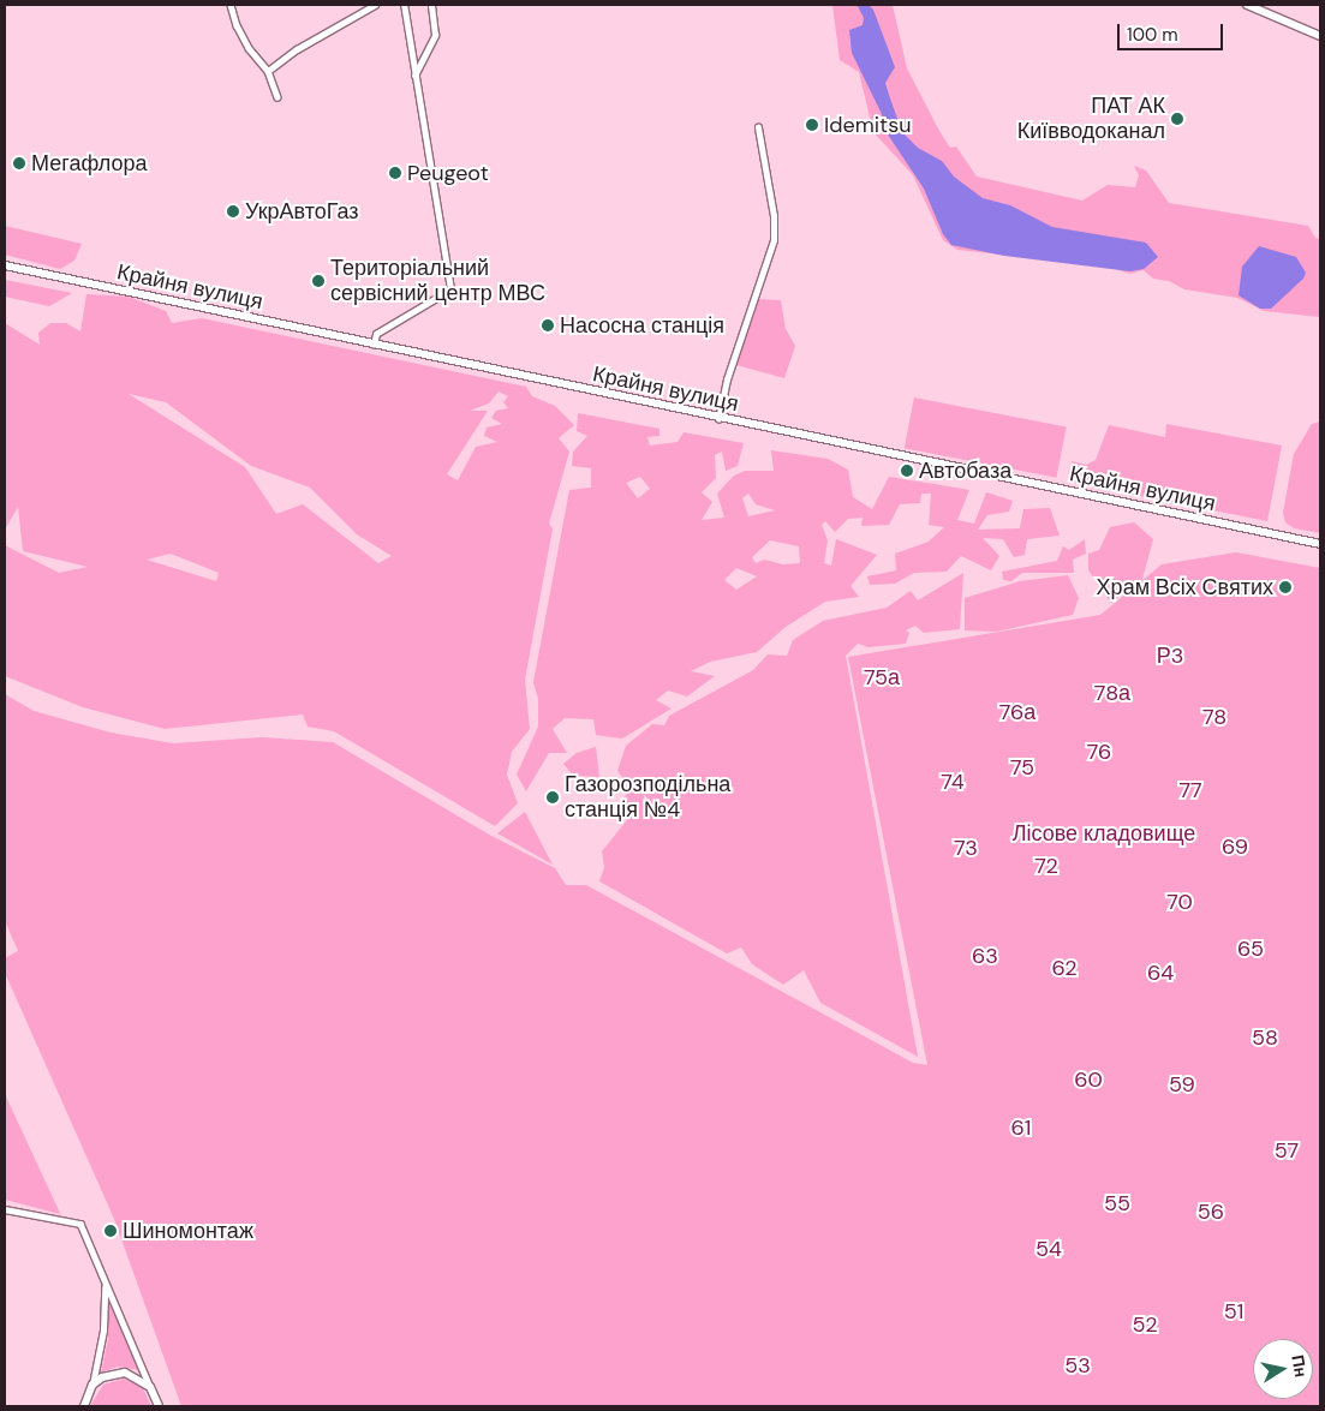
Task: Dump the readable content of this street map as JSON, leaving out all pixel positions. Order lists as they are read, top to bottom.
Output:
{
  "streets": {
    "street": ["Крайня вулиця"]
  },
  "parks": [
    "Р3",
    "75а",
    "78а",
    "76а",
    "78",
    "76",
    "75",
    "74",
    "77",
    "Лісове кладовище",
    "69",
    "73",
    "72",
    "70",
    "65",
    "63",
    "62",
    "64",
    "58",
    "60",
    "59",
    "61",
    "57",
    "55",
    "56",
    "54",
    "51",
    "52",
    "53"
  ],
  "places": [
    "ПАТ АК Київводоканал",
    "Idemitsu",
    "Мегафлора",
    "Peugeot",
    "УкрАвтоГаз",
    "Територіальний сервісний центр МВС",
    "Насосна станція",
    "Автобаза",
    "Храм Всіх Святих",
    "Газорозподільна станція №4",
    "Шиномонтаж"
  ],
  "scale_bar": "100 m",
  "north": "right"
}
